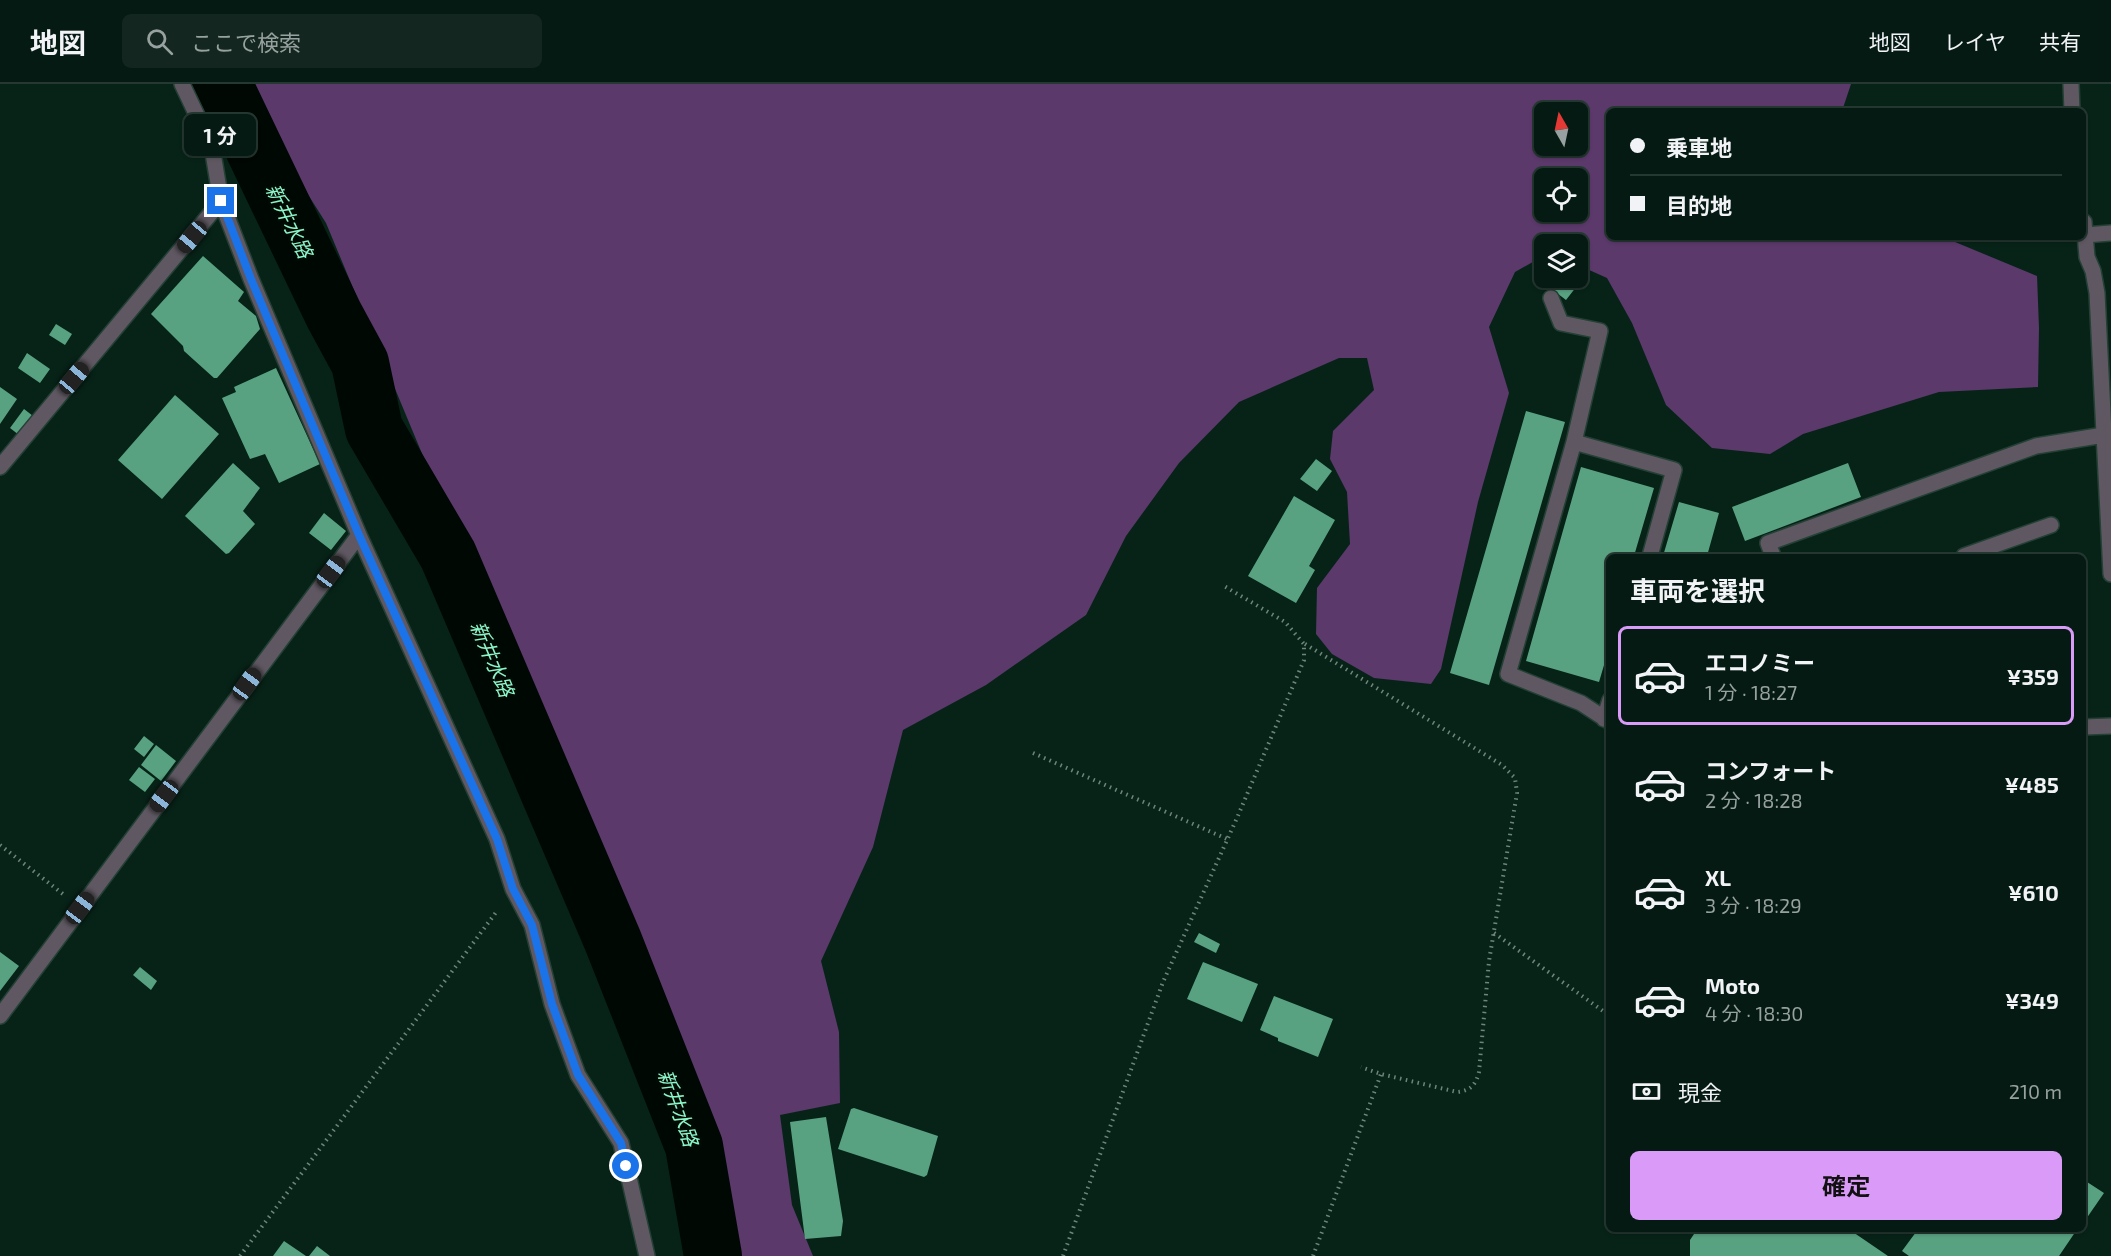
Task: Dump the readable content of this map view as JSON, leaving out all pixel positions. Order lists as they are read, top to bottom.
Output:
{
  "water": ["新井水路"],
  "north": "top",
  "page": {
    "header": "地図",
    "search": "ここで検索",
    "nav": ["地図", "レイヤ", "共有"],
    "banner": ["乗車地", "目的地"],
    "bubble": "1 分",
    "heading": "車両を選択",
    "list": [
      {
        "name": "エコノミー",
        "note": "1 分 · 18:27",
        "value": "¥359"
      },
      {
        "name": "コンフォート",
        "note": "2 分 · 18:28",
        "value": "¥485"
      },
      {
        "name": "XL",
        "note": "3 分 · 18:29",
        "value": "¥610"
      },
      {
        "name": "Moto",
        "note": "4 分 · 18:30",
        "value": "¥349"
      }
    ],
    "pay": ["現金", "210 m"],
    "buttons": "確定"
  }
}
